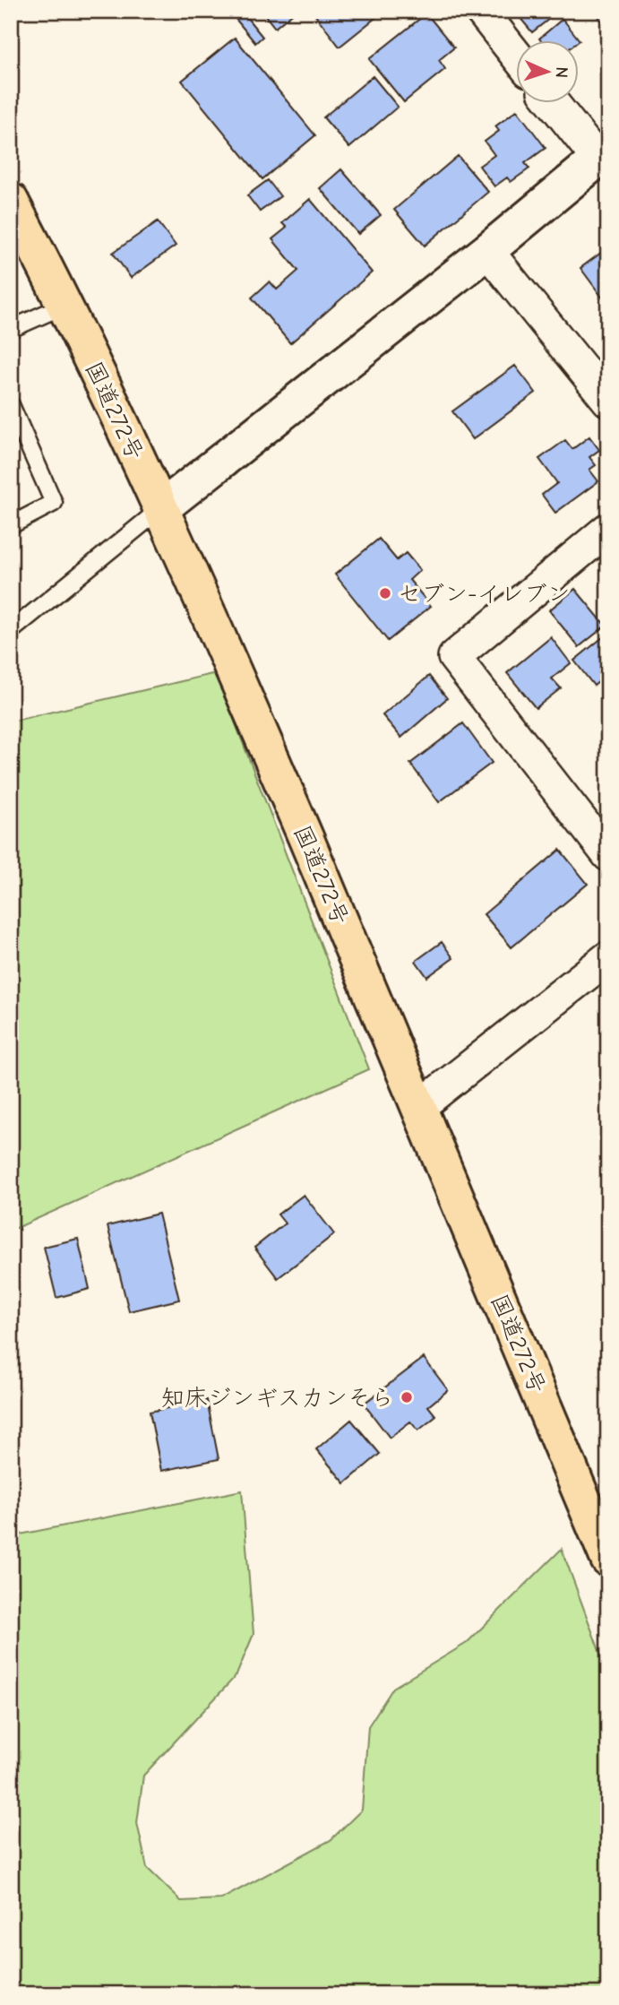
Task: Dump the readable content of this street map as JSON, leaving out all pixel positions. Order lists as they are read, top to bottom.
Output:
{
  "streets": {
    "highway": ["国道272号"]
  },
  "places": ["セブン-イレブン", "知床ジンギスカンそら"],
  "north": "right"
}
